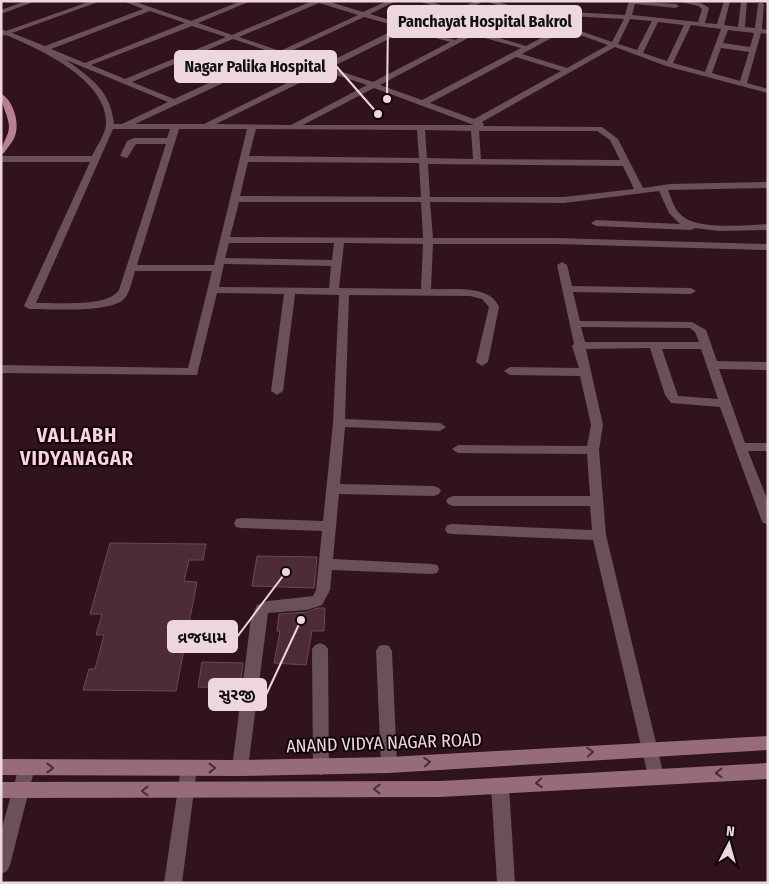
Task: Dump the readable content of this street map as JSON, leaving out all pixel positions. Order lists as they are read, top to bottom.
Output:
{
  "streets": {
    "main road": ["ANAND VIDYA NAGAR ROAD"]
  },
  "districts": ["VALLABH VIDYANAGAR"],
  "places": [
    "Panchayat Hospital Bakrol",
    "Nagar Palika Hospital",
    "વ્રજધામ",
    "સુરજી"
  ],
  "north": "top"
}
